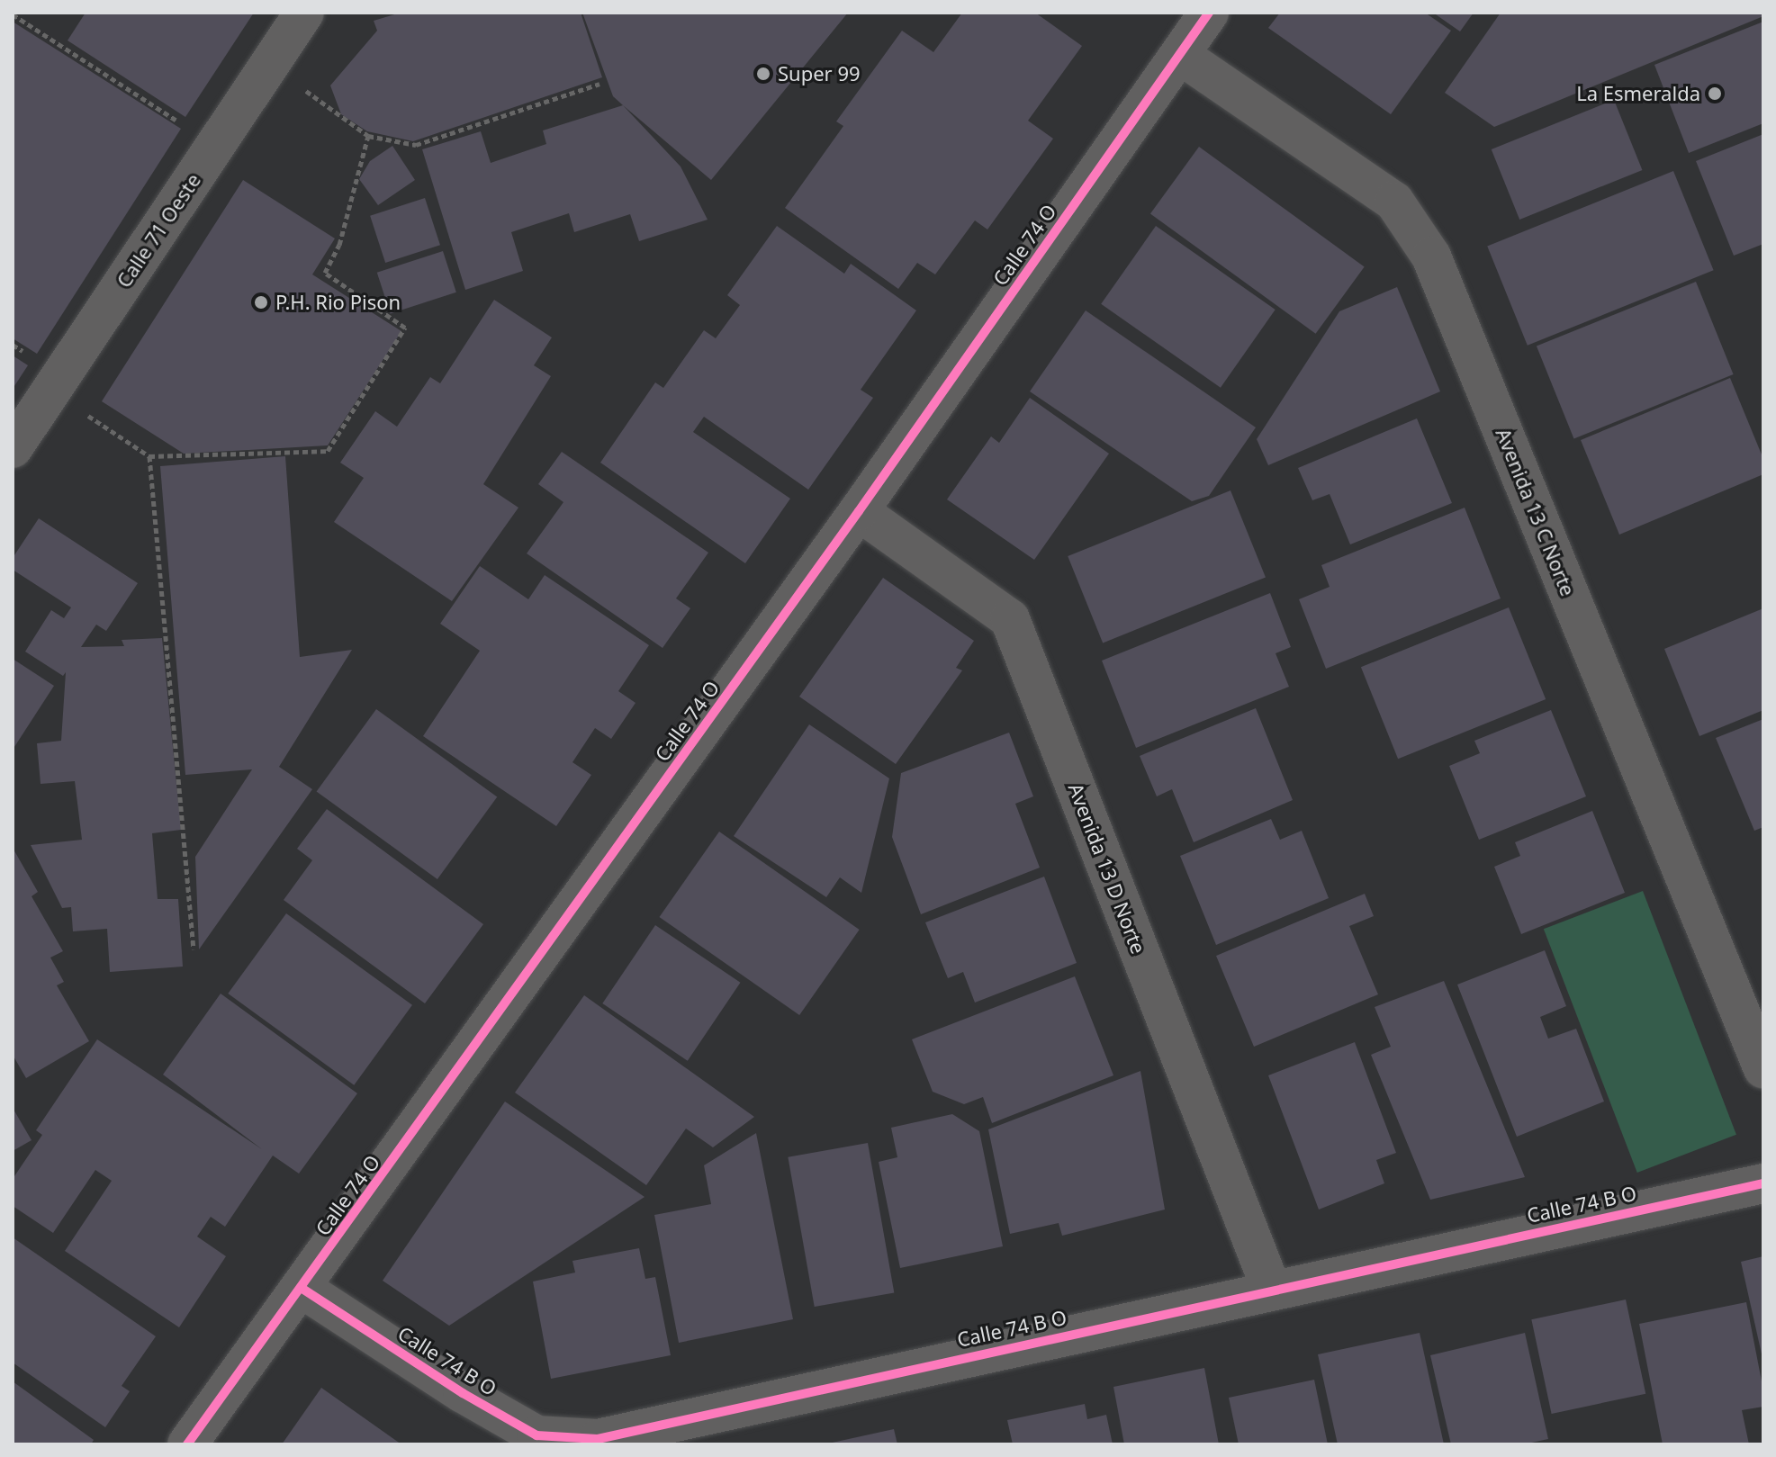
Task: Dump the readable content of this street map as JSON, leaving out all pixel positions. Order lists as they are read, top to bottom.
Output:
{
  "streets": {
    "street": [
      "Calle 71 Oeste",
      "Calle 74 O",
      "Avenida 13 C Norte",
      "Avenida 13 D Norte",
      "Calle 74 B O"
    ]
  },
  "crossings": [
    ["Calle 74 O", "Avenida 13 C Norte"],
    ["Calle 74 O", "Avenida 13 D Norte"],
    ["Calle 74 O", "Calle 74 B O"],
    ["Avenida 13 D Norte", "Calle 74 B O"]
  ],
  "places": ["Super 99", "La Esmeralda", "P.H. Rio Pison"]
}
